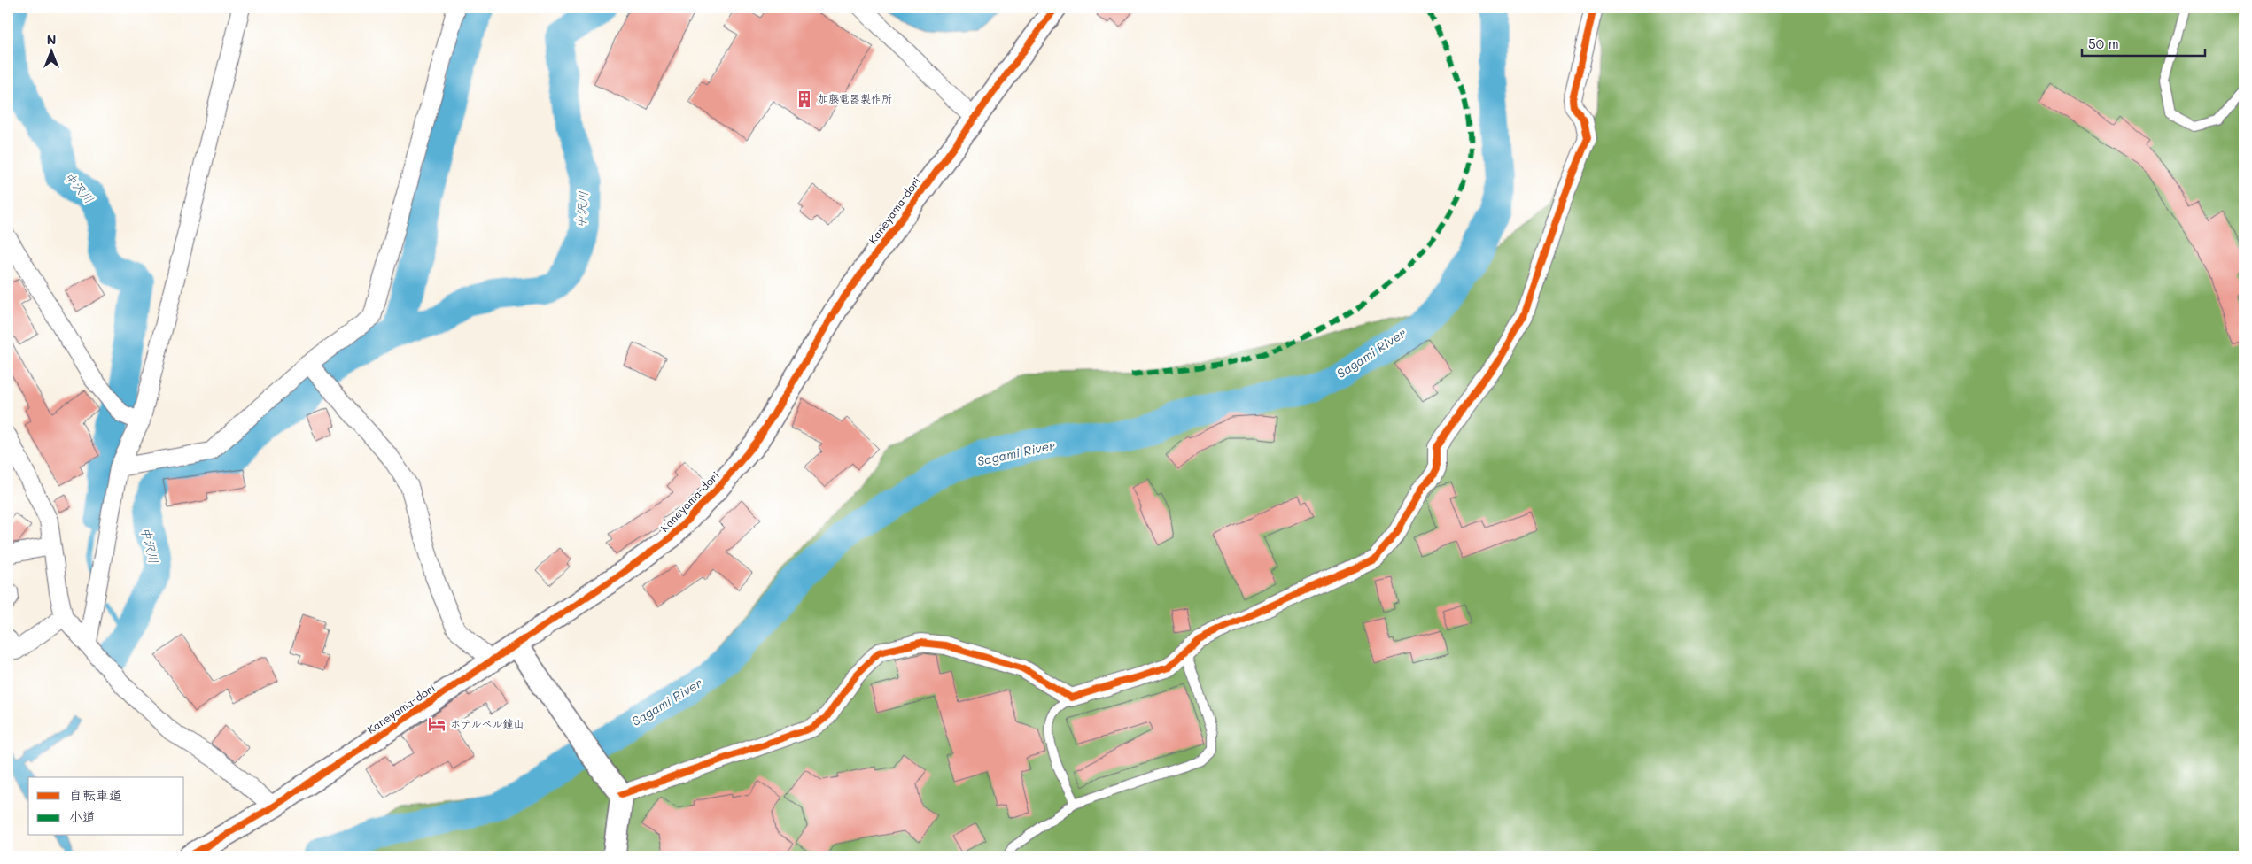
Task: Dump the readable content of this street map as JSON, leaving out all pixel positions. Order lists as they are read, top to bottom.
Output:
{
  "streets": {
    "street": ["Kaneyama-dori"]
  },
  "water": ["中沢川", "Sagami River"],
  "places": {
    "building": ["加藤電器製作所"],
    "hotel": ["ホテルベル鐘山"]
  },
  "legend": ["自転車道", "小道"],
  "scale_bar": "50 m",
  "north": "top"
}
